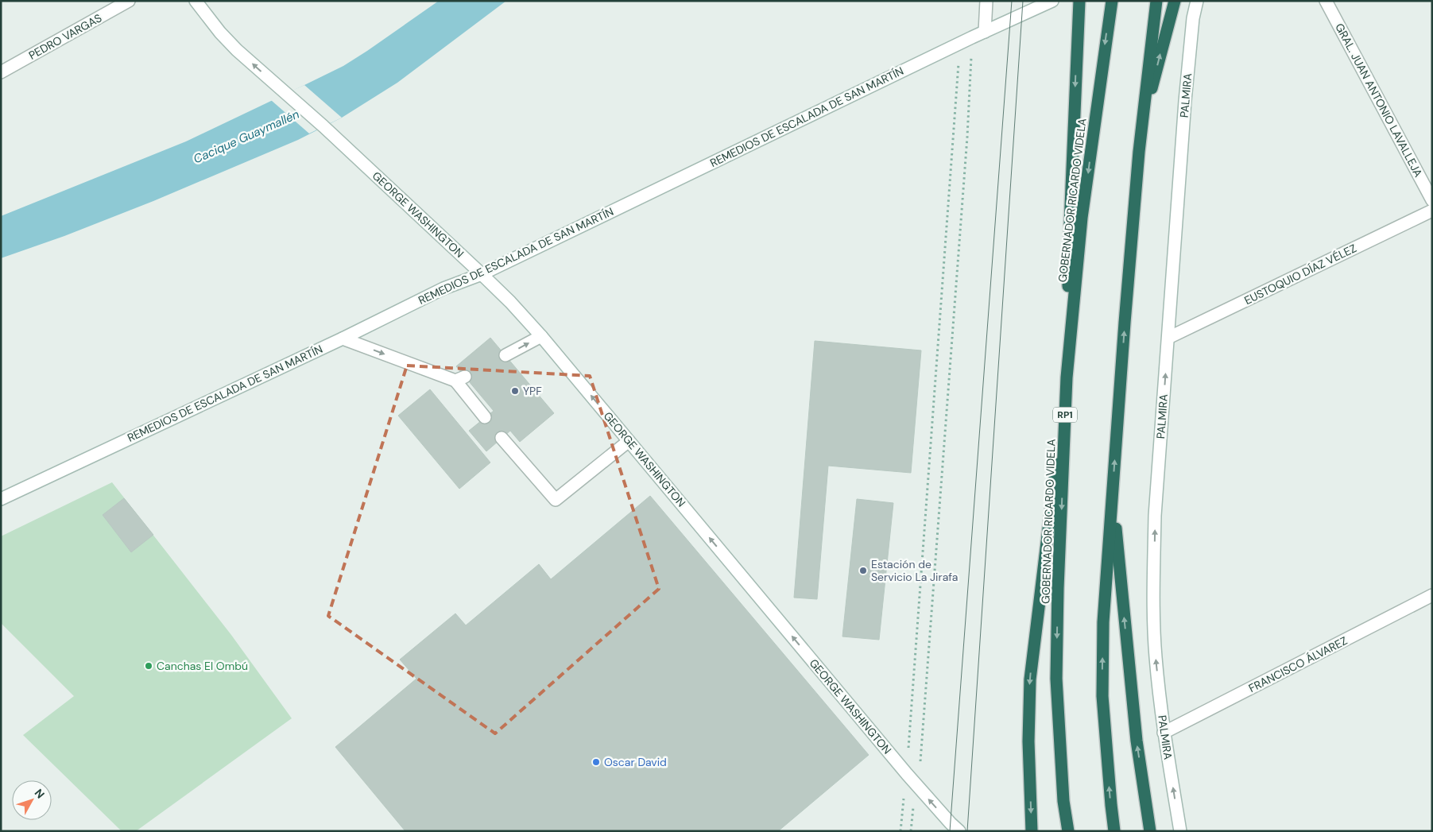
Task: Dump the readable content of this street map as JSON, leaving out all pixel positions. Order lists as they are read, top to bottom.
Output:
{
  "streets": {
    "highway": ["GOBERNADOR RICARDO VIDELA", "RP1"],
    "main road": [
      "PEDRO VARGAS",
      "PALMIRA",
      "GRAL. JUAN ANTONIO LAVALLEJA",
      "REMEDIOS DE ESCALADA DE SAN MARTÍN",
      "GEORGE WASHINGTON",
      "EUSTOQUIO DÍAZ VÉLEZ",
      "FRANCISCO ÁLVAREZ"
    ]
  },
  "crossings": [
    ["PALMIRA", "EUSTOQUIO DÍAZ VÉLEZ"],
    ["PALMIRA", "FRANCISCO ÁLVAREZ"],
    ["REMEDIOS DE ESCALADA DE SAN MARTÍN", "GEORGE WASHINGTON"]
  ],
  "one_way": ["PALMIRA", "GEORGE WASHINGTON"],
  "water": ["Cacique Guaymallén"],
  "places": [
    "YPF",
    "Estación de Servicio La Jirafa",
    "Canchas El Ombú",
    "Oscar David"
  ],
  "north": "top right"
}
